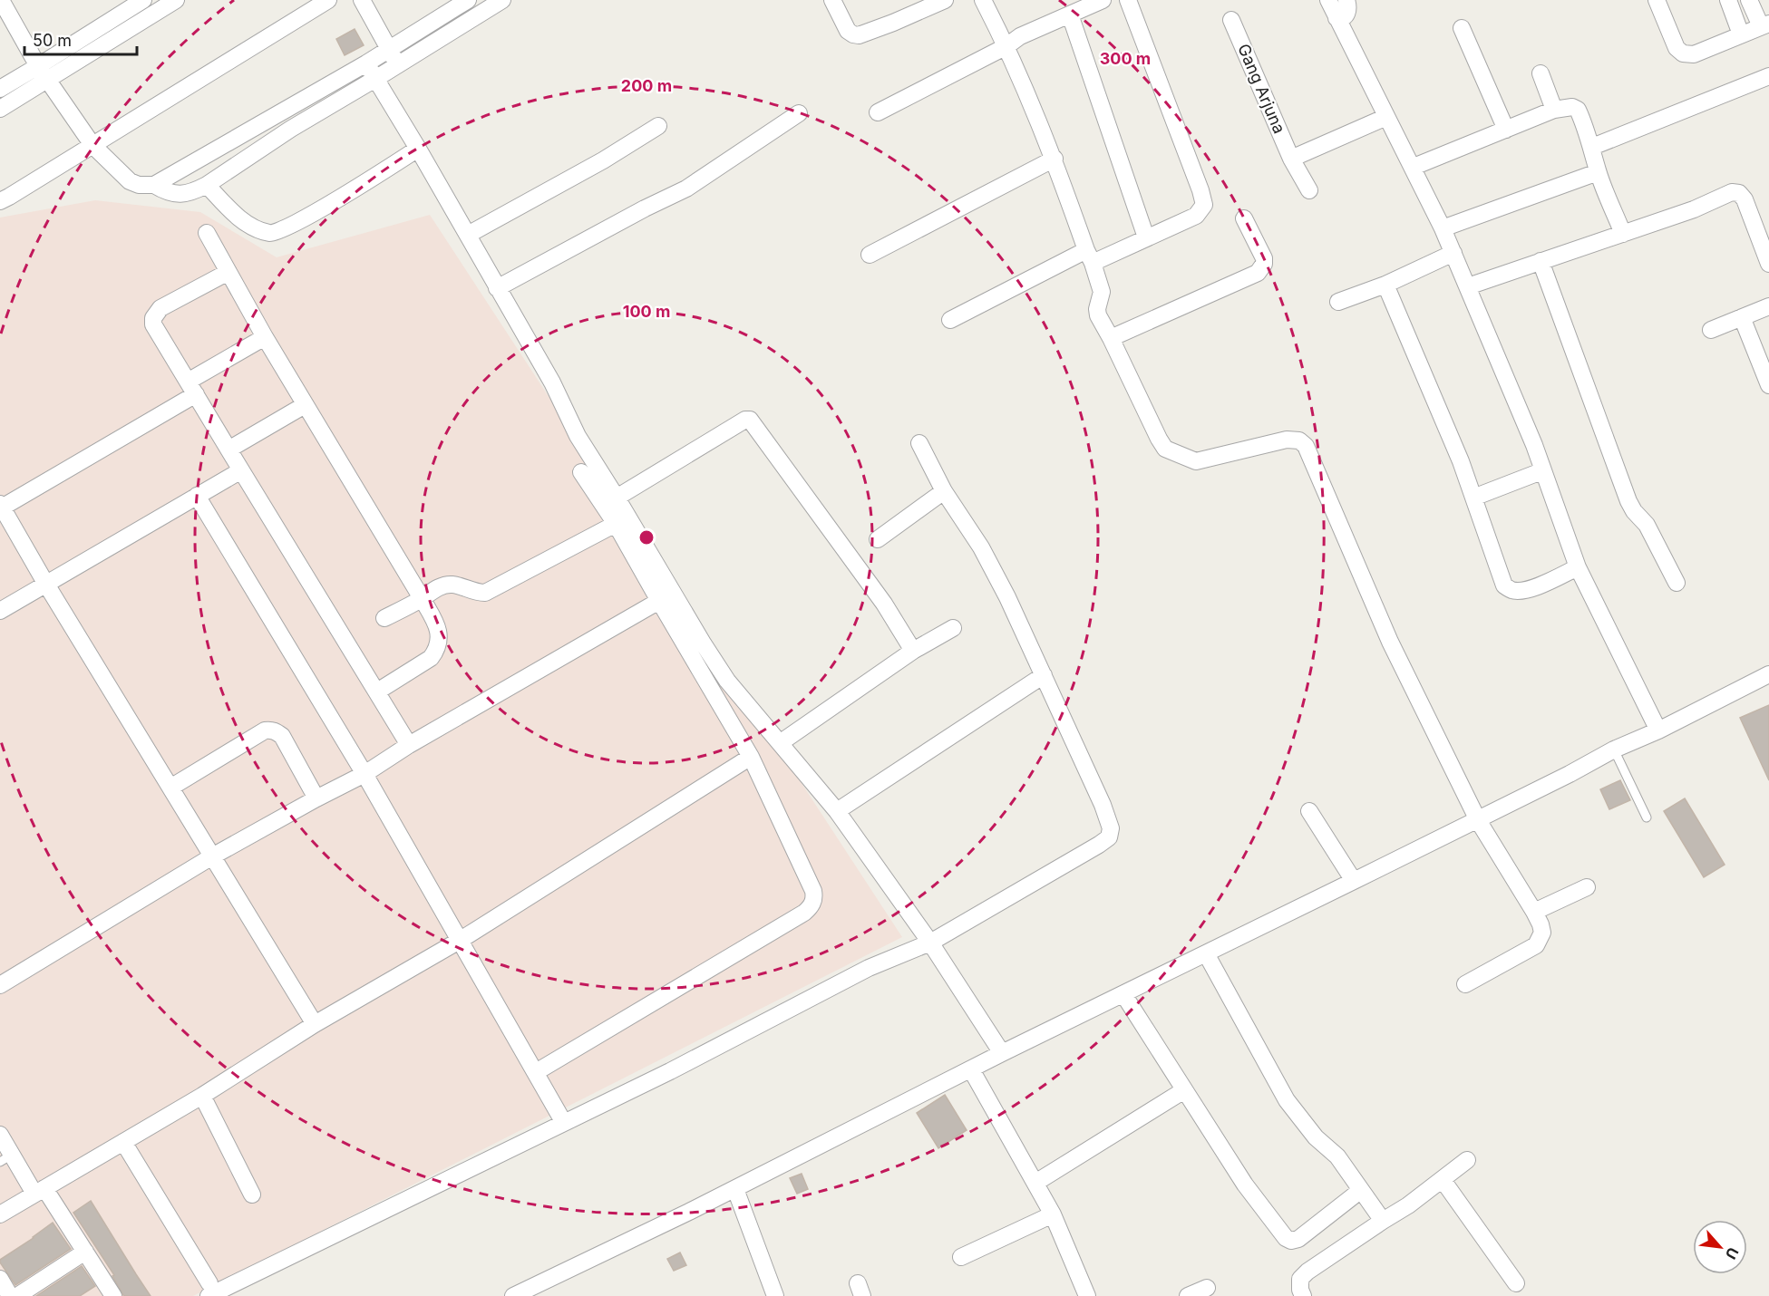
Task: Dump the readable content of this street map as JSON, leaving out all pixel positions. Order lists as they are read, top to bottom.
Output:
{
  "streets": {
    "street": ["Gang Arjuna"]
  },
  "scale_bar": "50 m",
  "north": "bottom right",
  "rings": ["300 m", "200 m", "100 m"]
}
